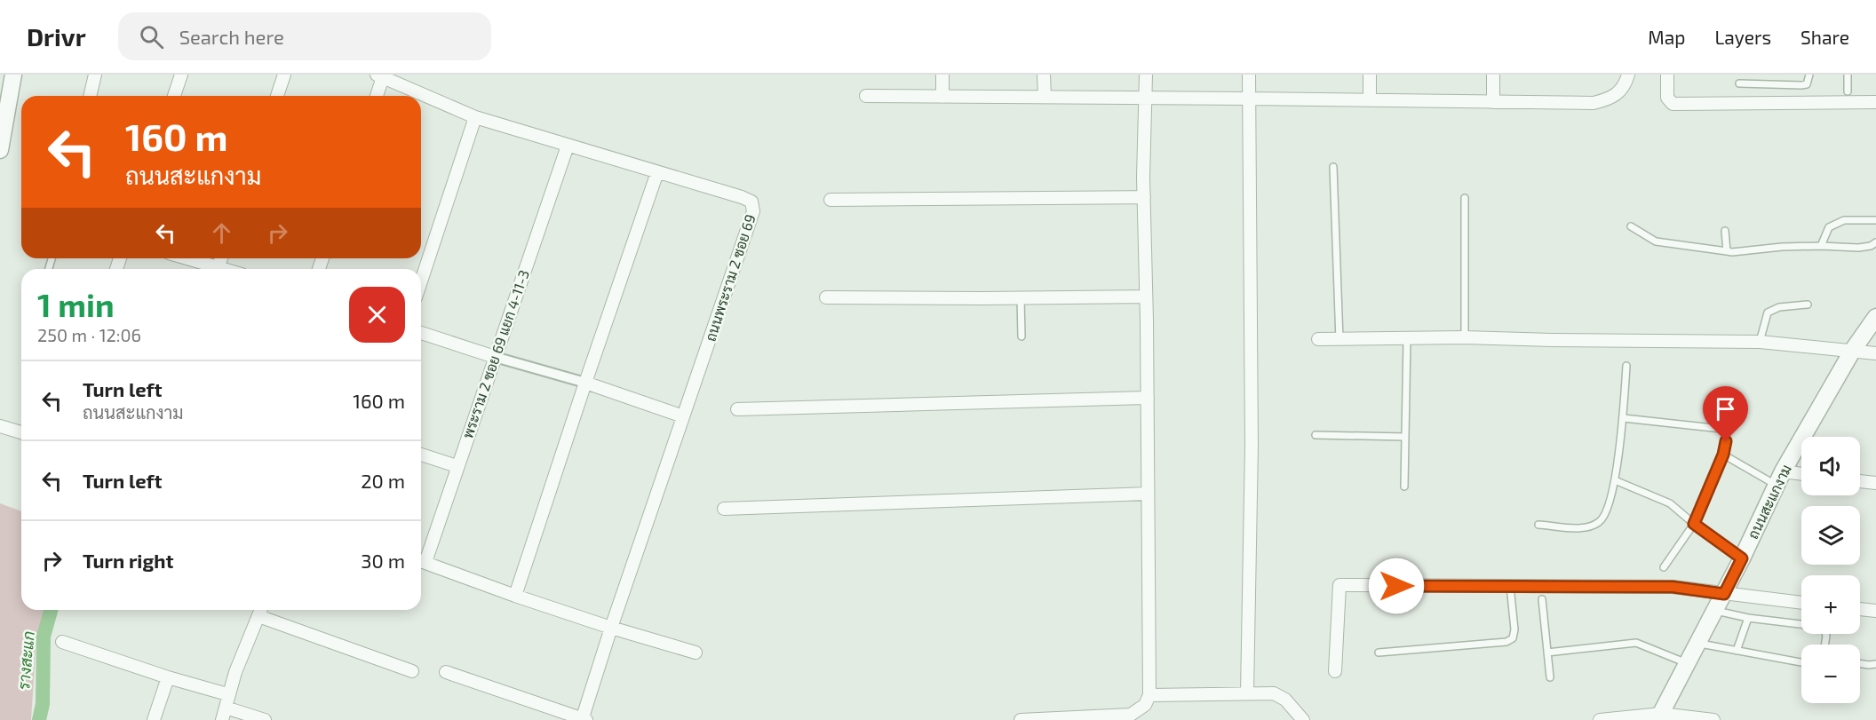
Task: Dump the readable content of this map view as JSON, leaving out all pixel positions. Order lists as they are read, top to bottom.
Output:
{
  "streets": {
    "street": ["ถนนพระราม 2 ซอย 69", "พระราม 2 ซอย 69 แยก 4-11-3", "ถนนสะแกงาม"]
  },
  "crossings": [
    ["ถนนพระราม 2 ซอย 69", "พระราม 2 ซอย 69 แยก 4-11-3"]
  ],
  "water": ["รางสะแก"],
  "page": {
    "header": "Drivr",
    "search": "Search here",
    "nav": ["Map", "Layers", "Share"],
    "turn": ["160 m", "ถนนสะแกงาม"],
    "heading": ["1 min", "250 m · 12:06"],
    "list": [
      {
        "name": "Turn left",
        "note": "ถนนสะแกงาม",
        "value": "160 m"
      },
      {
        "name": "Turn left",
        "value": "20 m"
      },
      {
        "name": "Turn right",
        "value": "30 m"
      }
    ],
    "map_buttons": ["+", "−"]
  }
}
